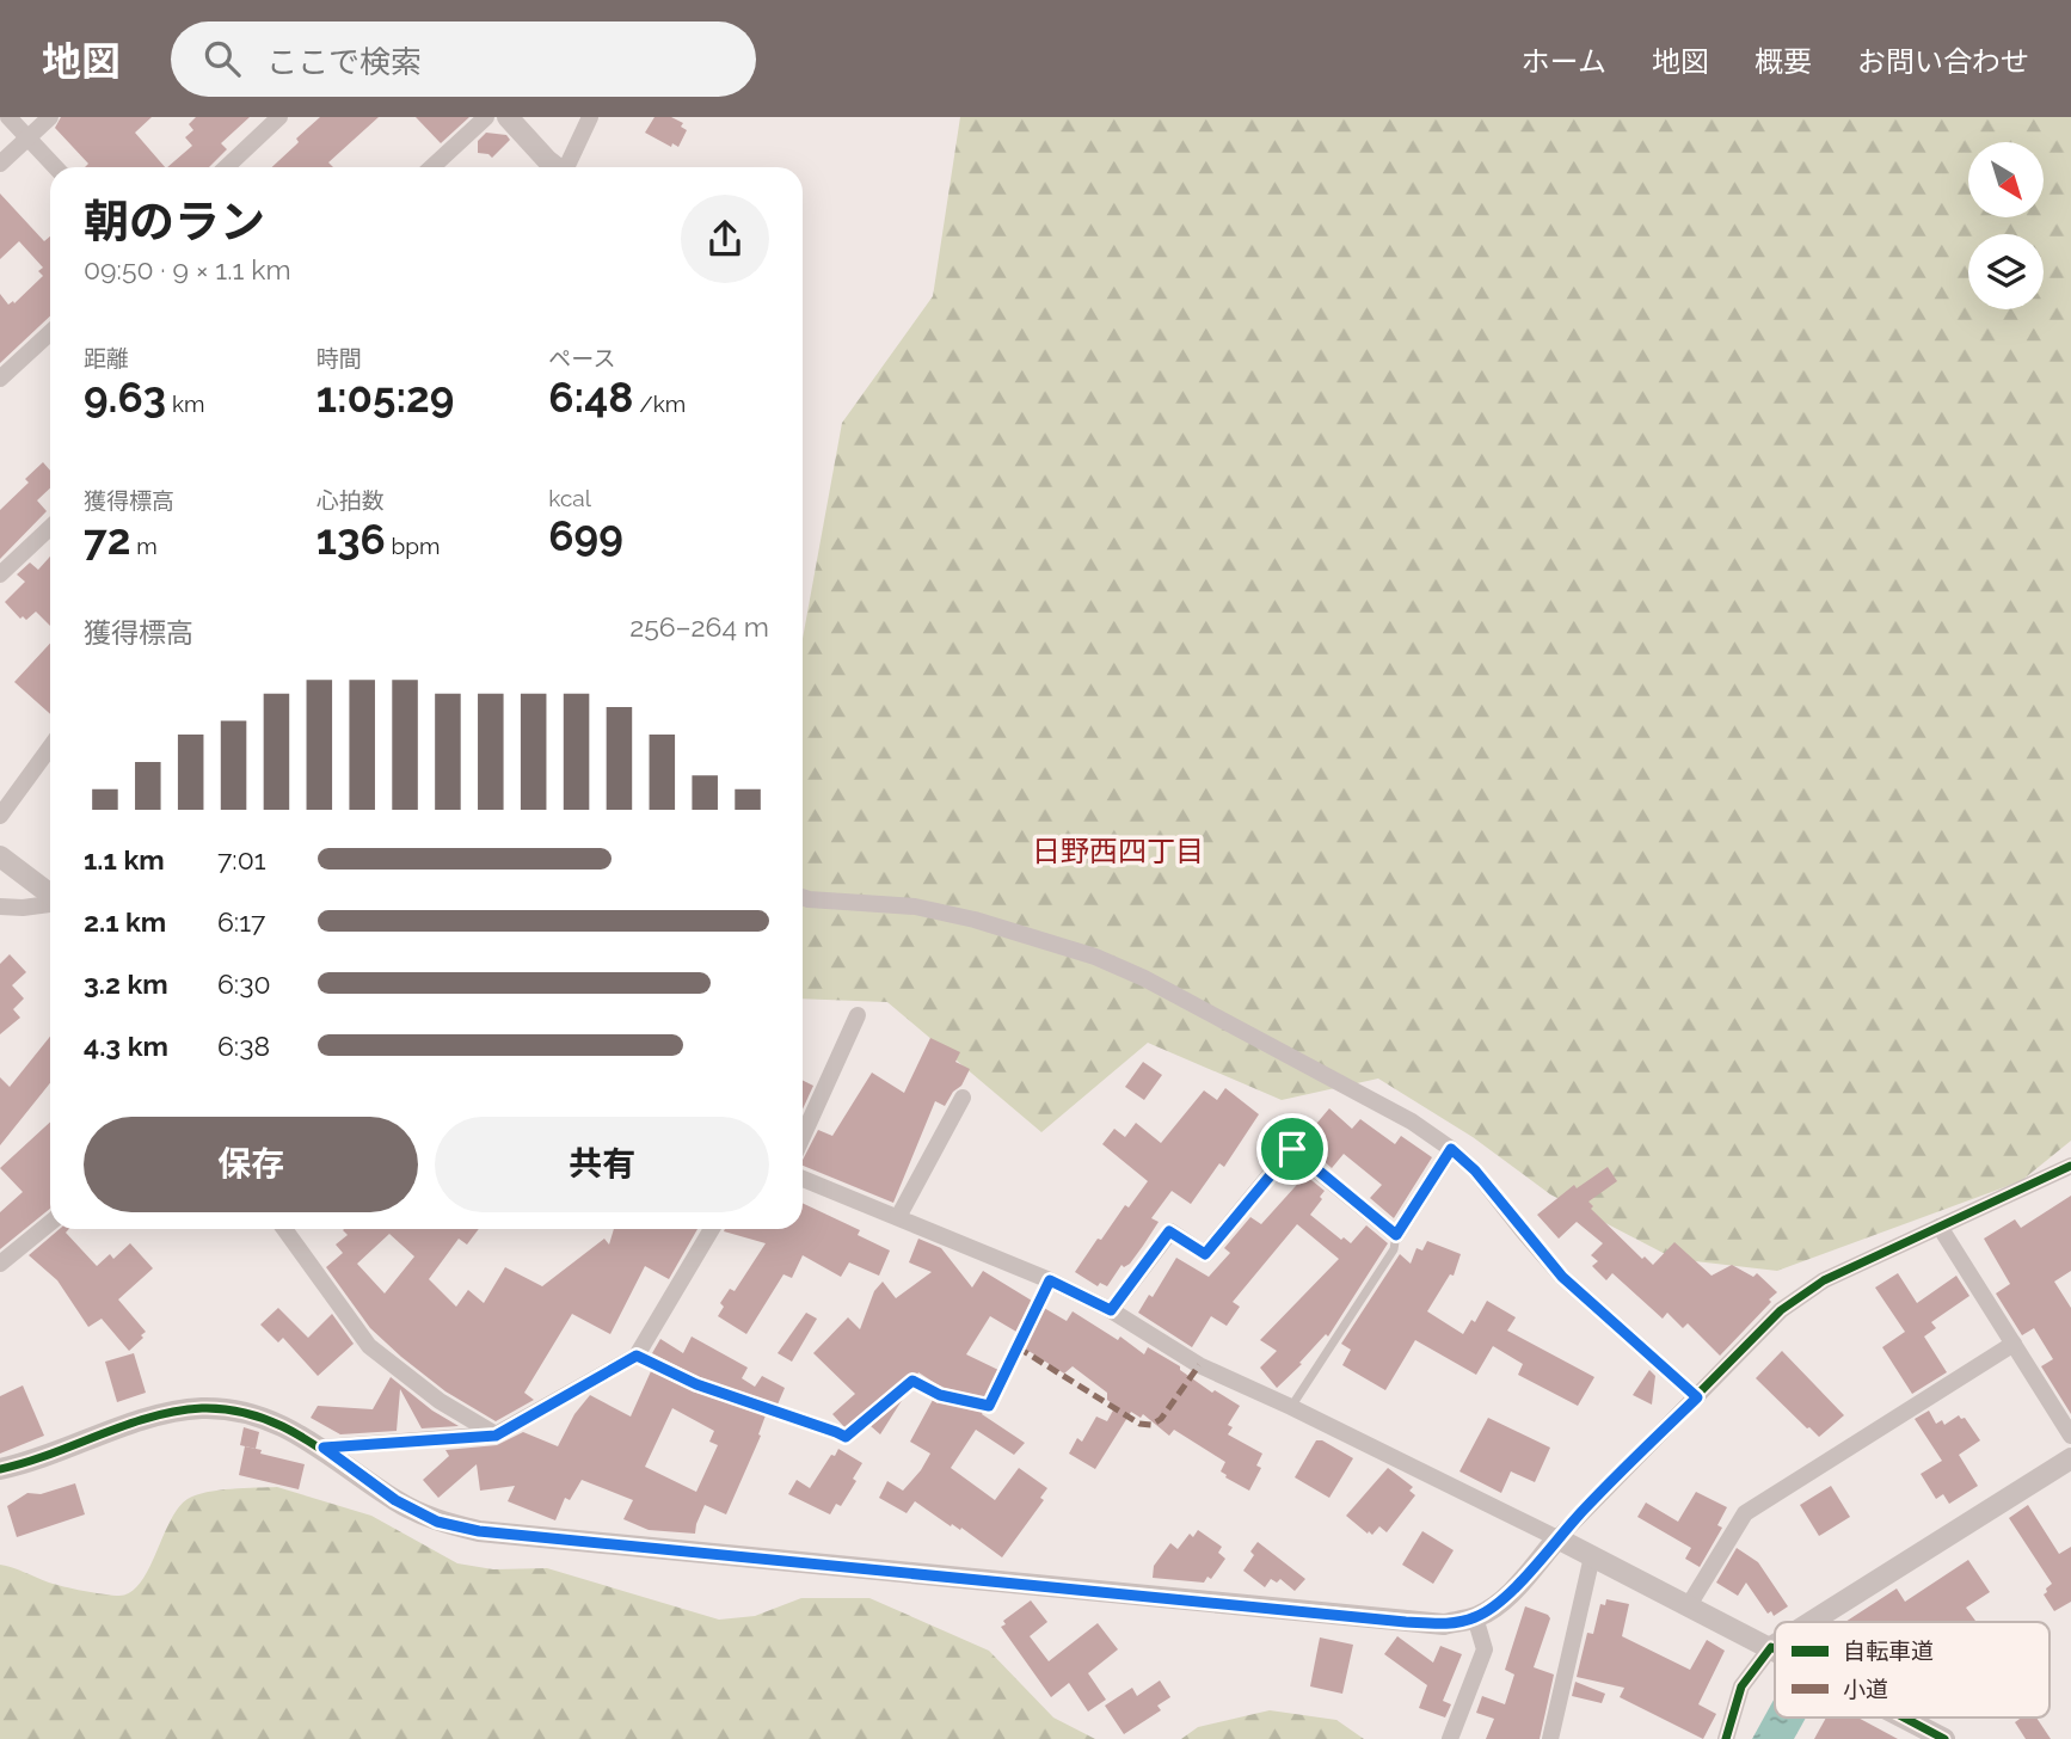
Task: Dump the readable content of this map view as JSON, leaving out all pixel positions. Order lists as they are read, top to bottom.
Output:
{
  "districts": ["日野西四丁目"],
  "legend": ["自転車道", "小道"],
  "north": "bottom right",
  "page": {
    "header": "地図",
    "search": "ここで検索",
    "nav": [
      "ホーム",
      "地図",
      "概要",
      "お問い合わせ"
    ],
    "heading": ["朝のラン", "09:50 · 9 × 1.1 km"],
    "stats": [
      ["距離", "9.63 km"],
      ["時間", "1:05:29"],
      ["ペース", "6:48 /km"],
      ["獲得標高", "72 m"],
      ["心拍数", "136 bpm"],
      ["kcal", "699"]
    ],
    "chart": ["獲得標高", "256–264 m"],
    "list": [
      {
        "name": "1.1 km",
        "note": "7:01"
      },
      {
        "name": "2.1 km",
        "note": "6:17"
      },
      {
        "name": "3.2 km",
        "note": "6:30"
      },
      {
        "name": "4.3 km",
        "note": "6:38"
      }
    ],
    "buttons": ["保存", "共有"]
  }
}
